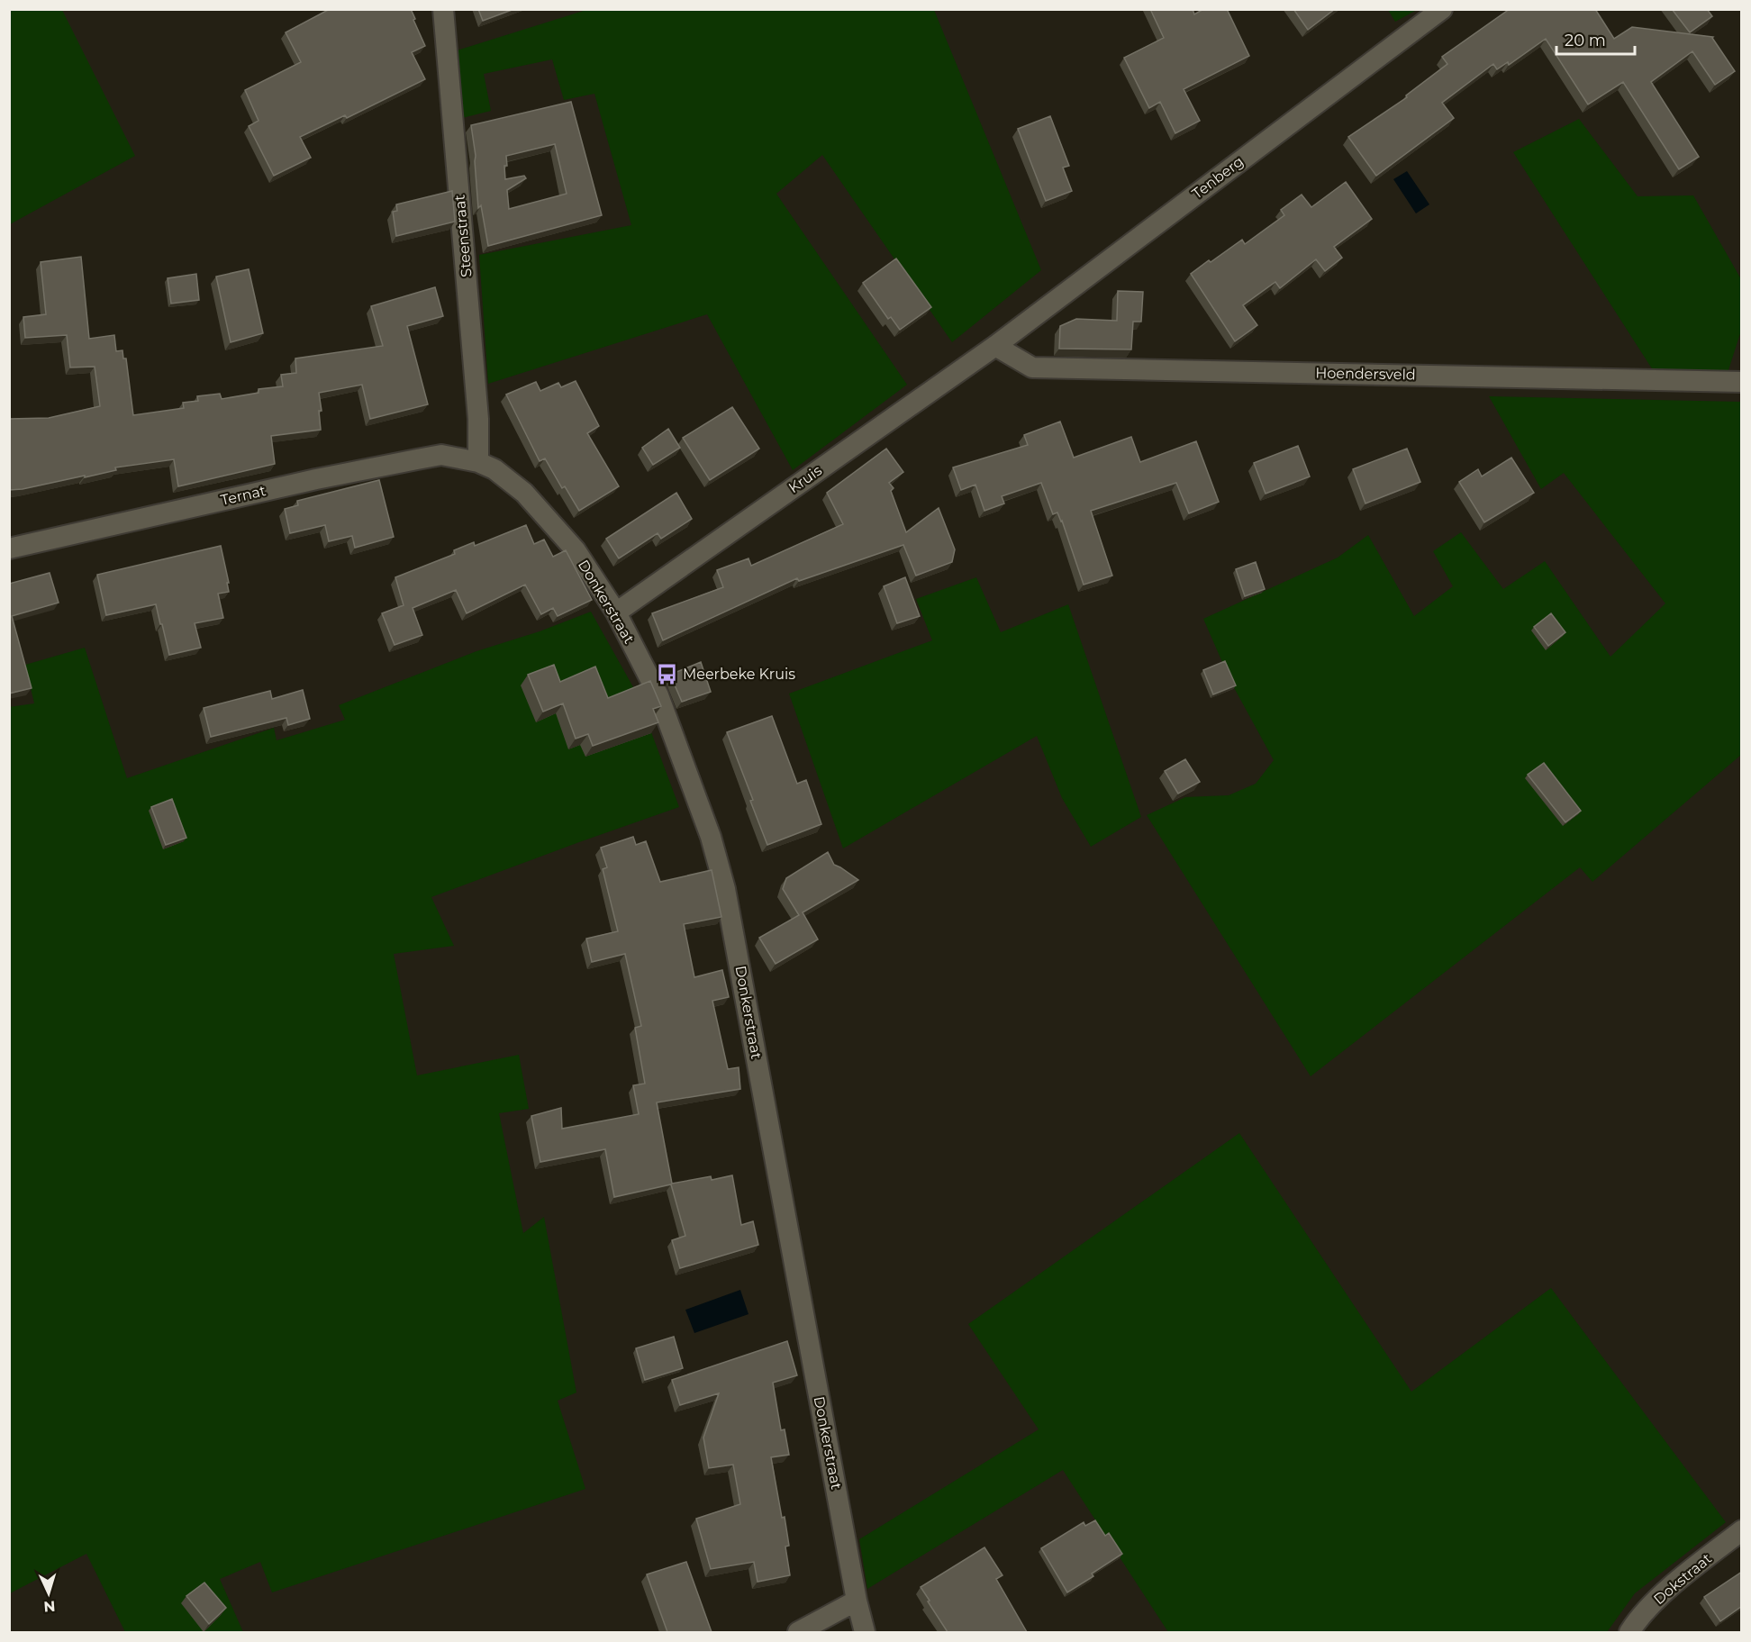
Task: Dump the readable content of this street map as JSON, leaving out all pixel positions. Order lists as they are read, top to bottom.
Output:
{
  "streets": {
    "street": [
      "Tenberg",
      "Steenstraat",
      "Hoendersveld",
      "Kruis",
      "Ternat",
      "Donkerstraat",
      "Dokstraat"
    ]
  },
  "crossings": [
    ["Tenberg", "Hoendersveld"],
    ["Tenberg", "Kruis"],
    ["Steenstraat", "Ternat"],
    ["Steenstraat", "Donkerstraat"],
    ["Hoendersveld", "Kruis"],
    ["Kruis", "Donkerstraat"],
    ["Ternat", "Donkerstraat"]
  ],
  "places": {
    "bus stop": ["Meerbeke Kruis"]
  },
  "scale_bar": "20 m",
  "north": "bottom"
}
